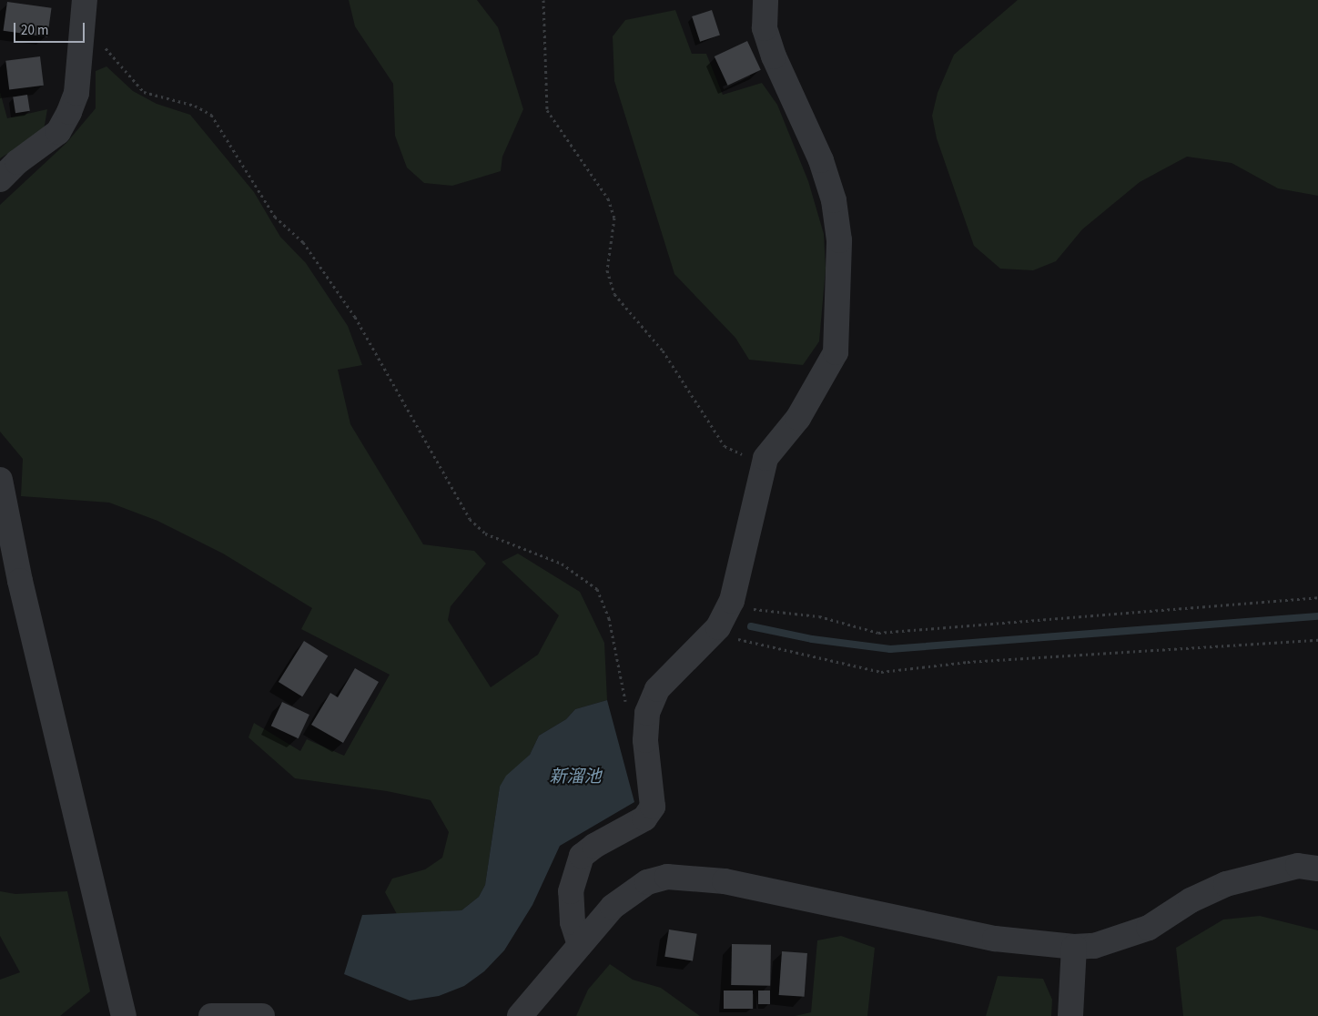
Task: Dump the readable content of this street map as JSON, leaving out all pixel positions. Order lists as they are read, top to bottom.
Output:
{
  "water": ["新溜池"],
  "scale_bar": "20 m"
}
